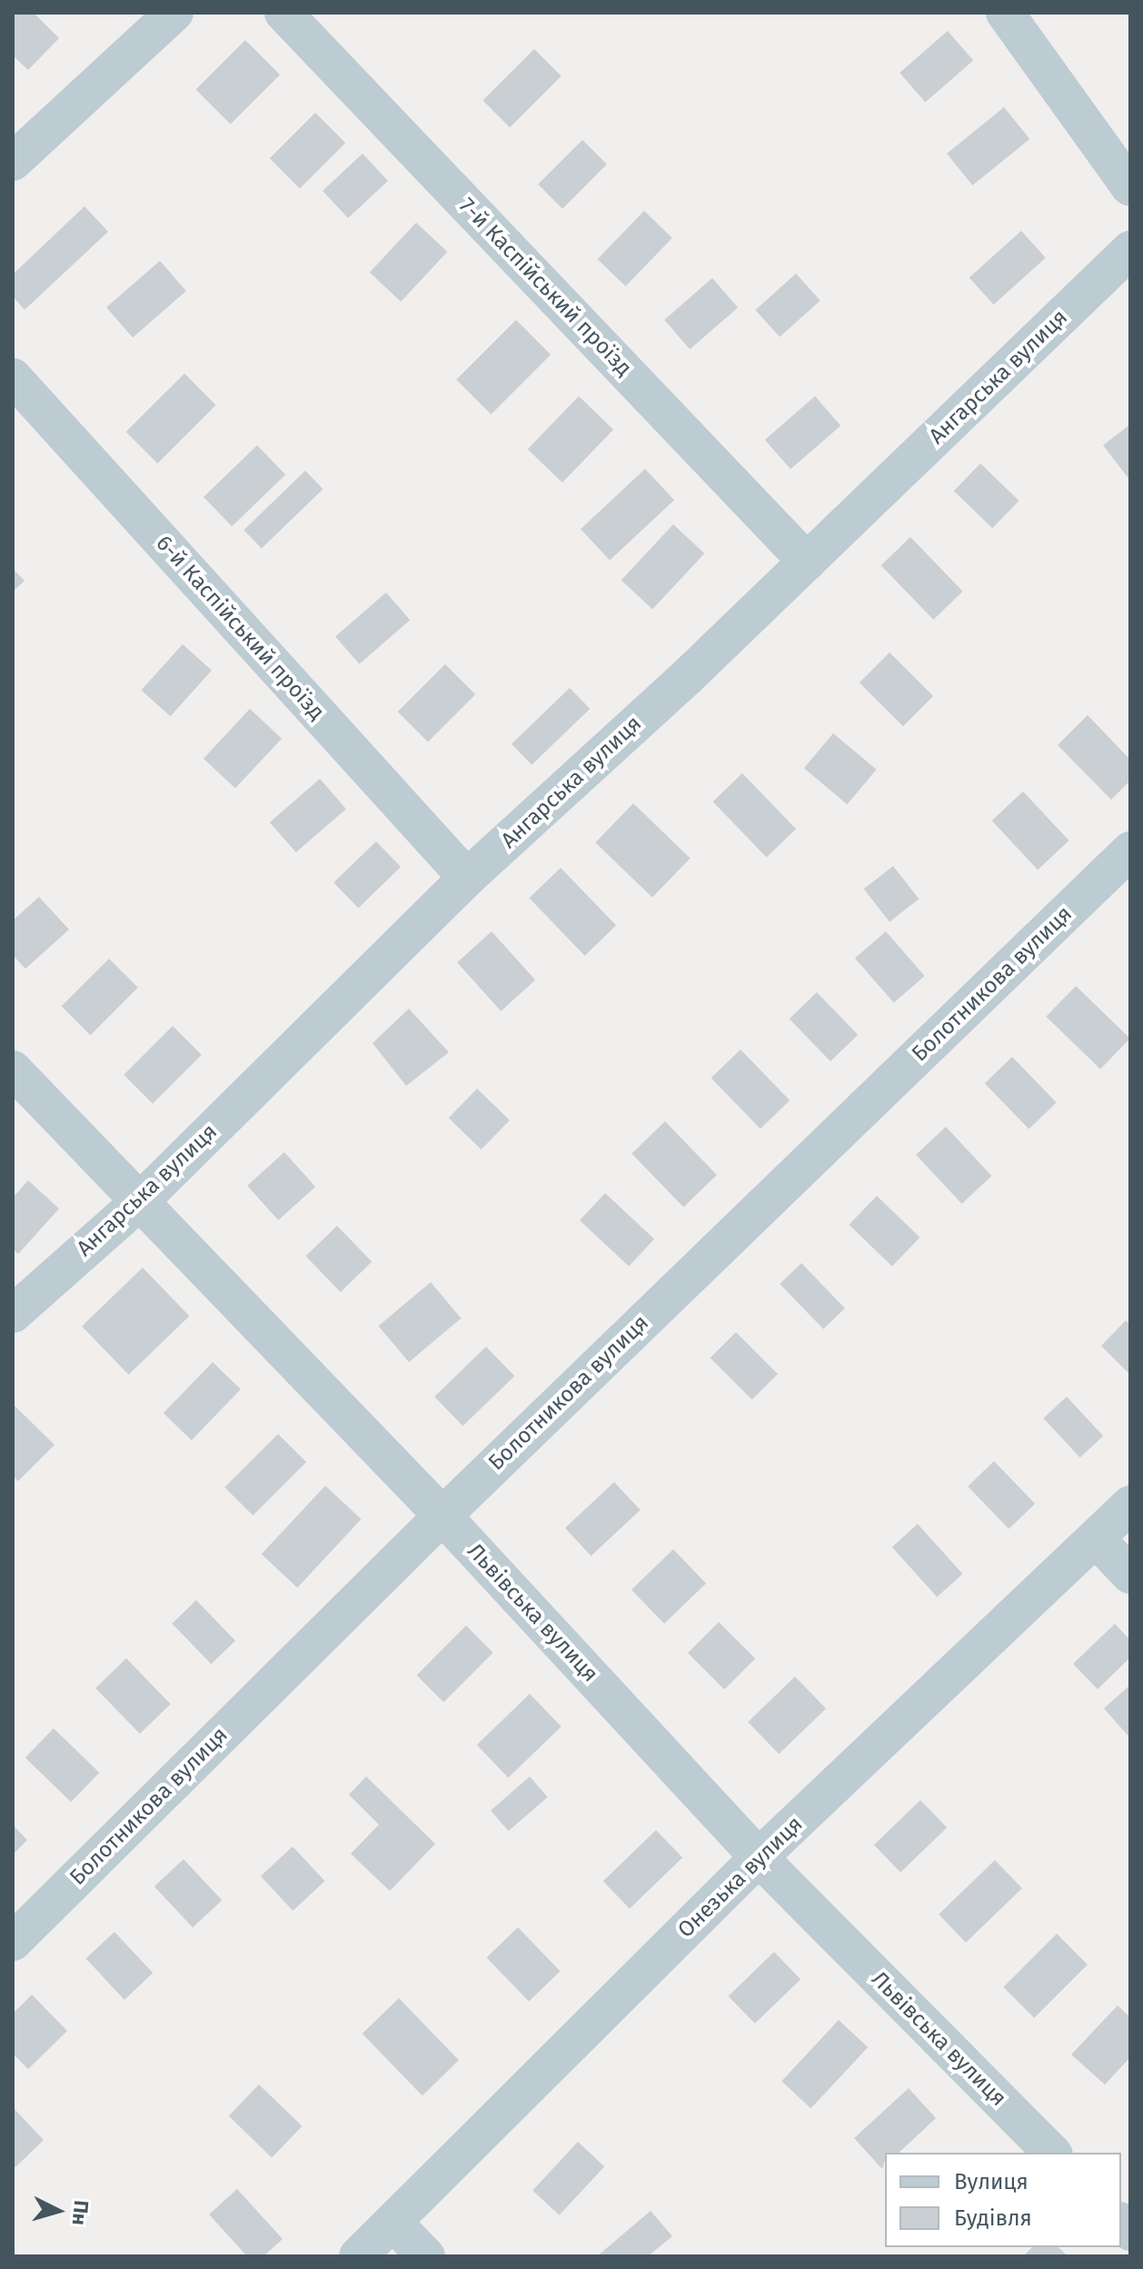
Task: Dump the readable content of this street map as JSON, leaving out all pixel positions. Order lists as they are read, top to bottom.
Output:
{
  "streets": {
    "street": [
      "7-й Каспійський проїзд",
      "Ангарська вулиця",
      "6-й Каспійський проїзд",
      "Болотникова вулиця",
      "Львівська вулиця",
      "Онезька вулиця"
    ]
  },
  "crossings": [
    ["7-й Каспійський проїзд", "Ангарська вулиця"],
    ["Ангарська вулиця", "6-й Каспійський проїзд"],
    ["Ангарська вулиця", "Львівська вулиця"],
    ["Болотникова вулиця", "Львівська вулиця"],
    ["Львівська вулиця", "Онезька вулиця"]
  ],
  "legend": ["Вулиця", "Будівля"],
  "north": "right"
}
